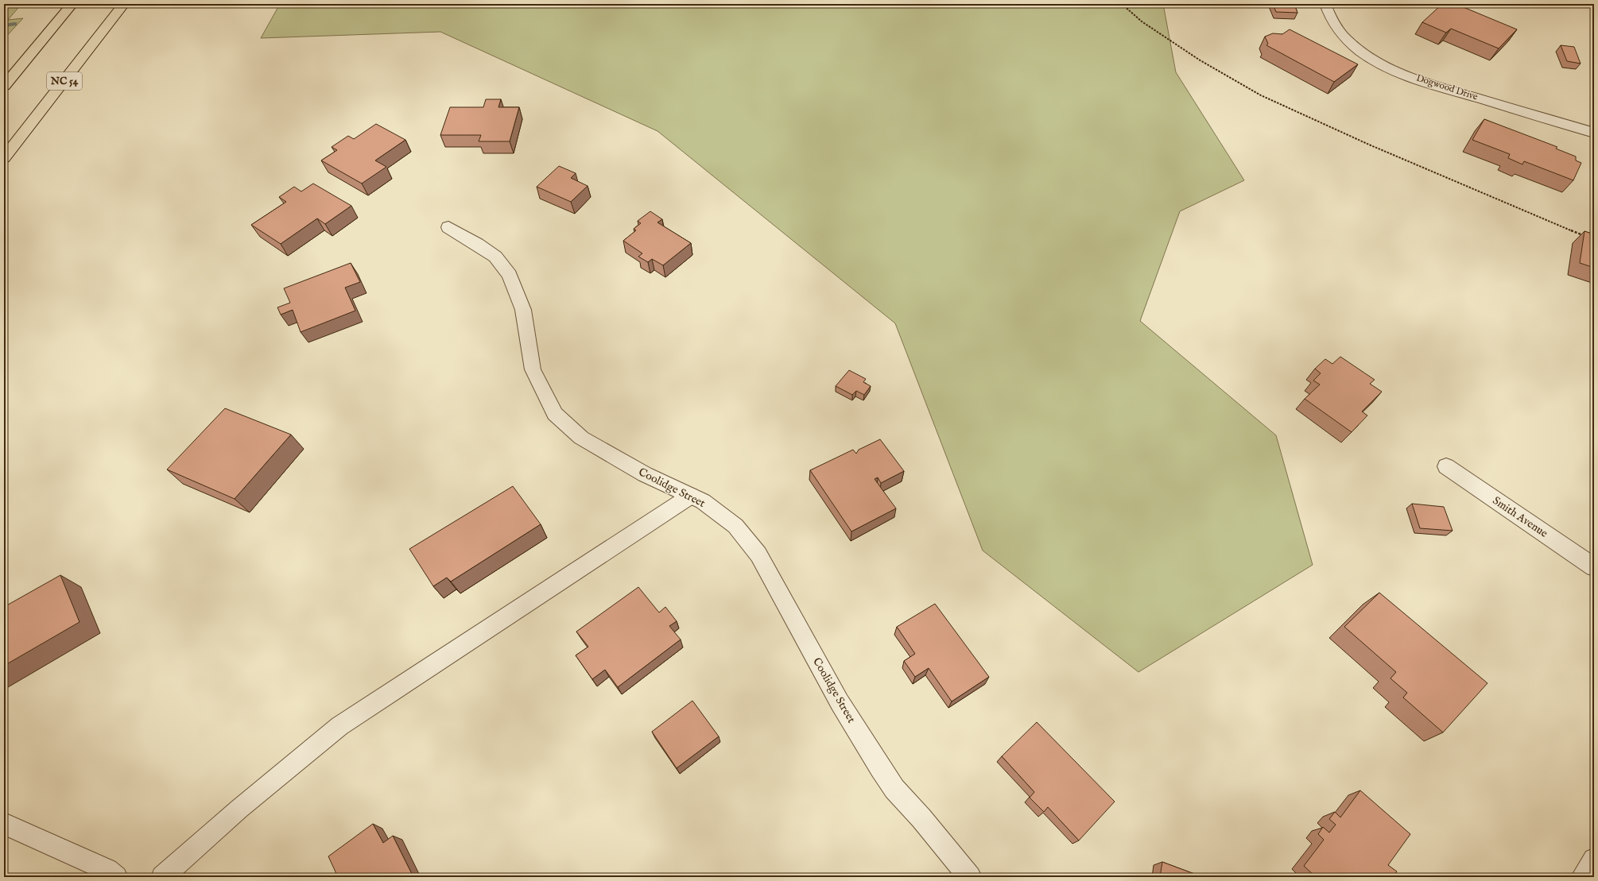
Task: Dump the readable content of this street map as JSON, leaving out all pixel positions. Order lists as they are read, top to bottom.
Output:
{
  "streets": {
    "highway": ["NC 54"],
    "street": ["Dogwood Drive", "Coolidge Street", "Smith Avenue"]
  }
}
